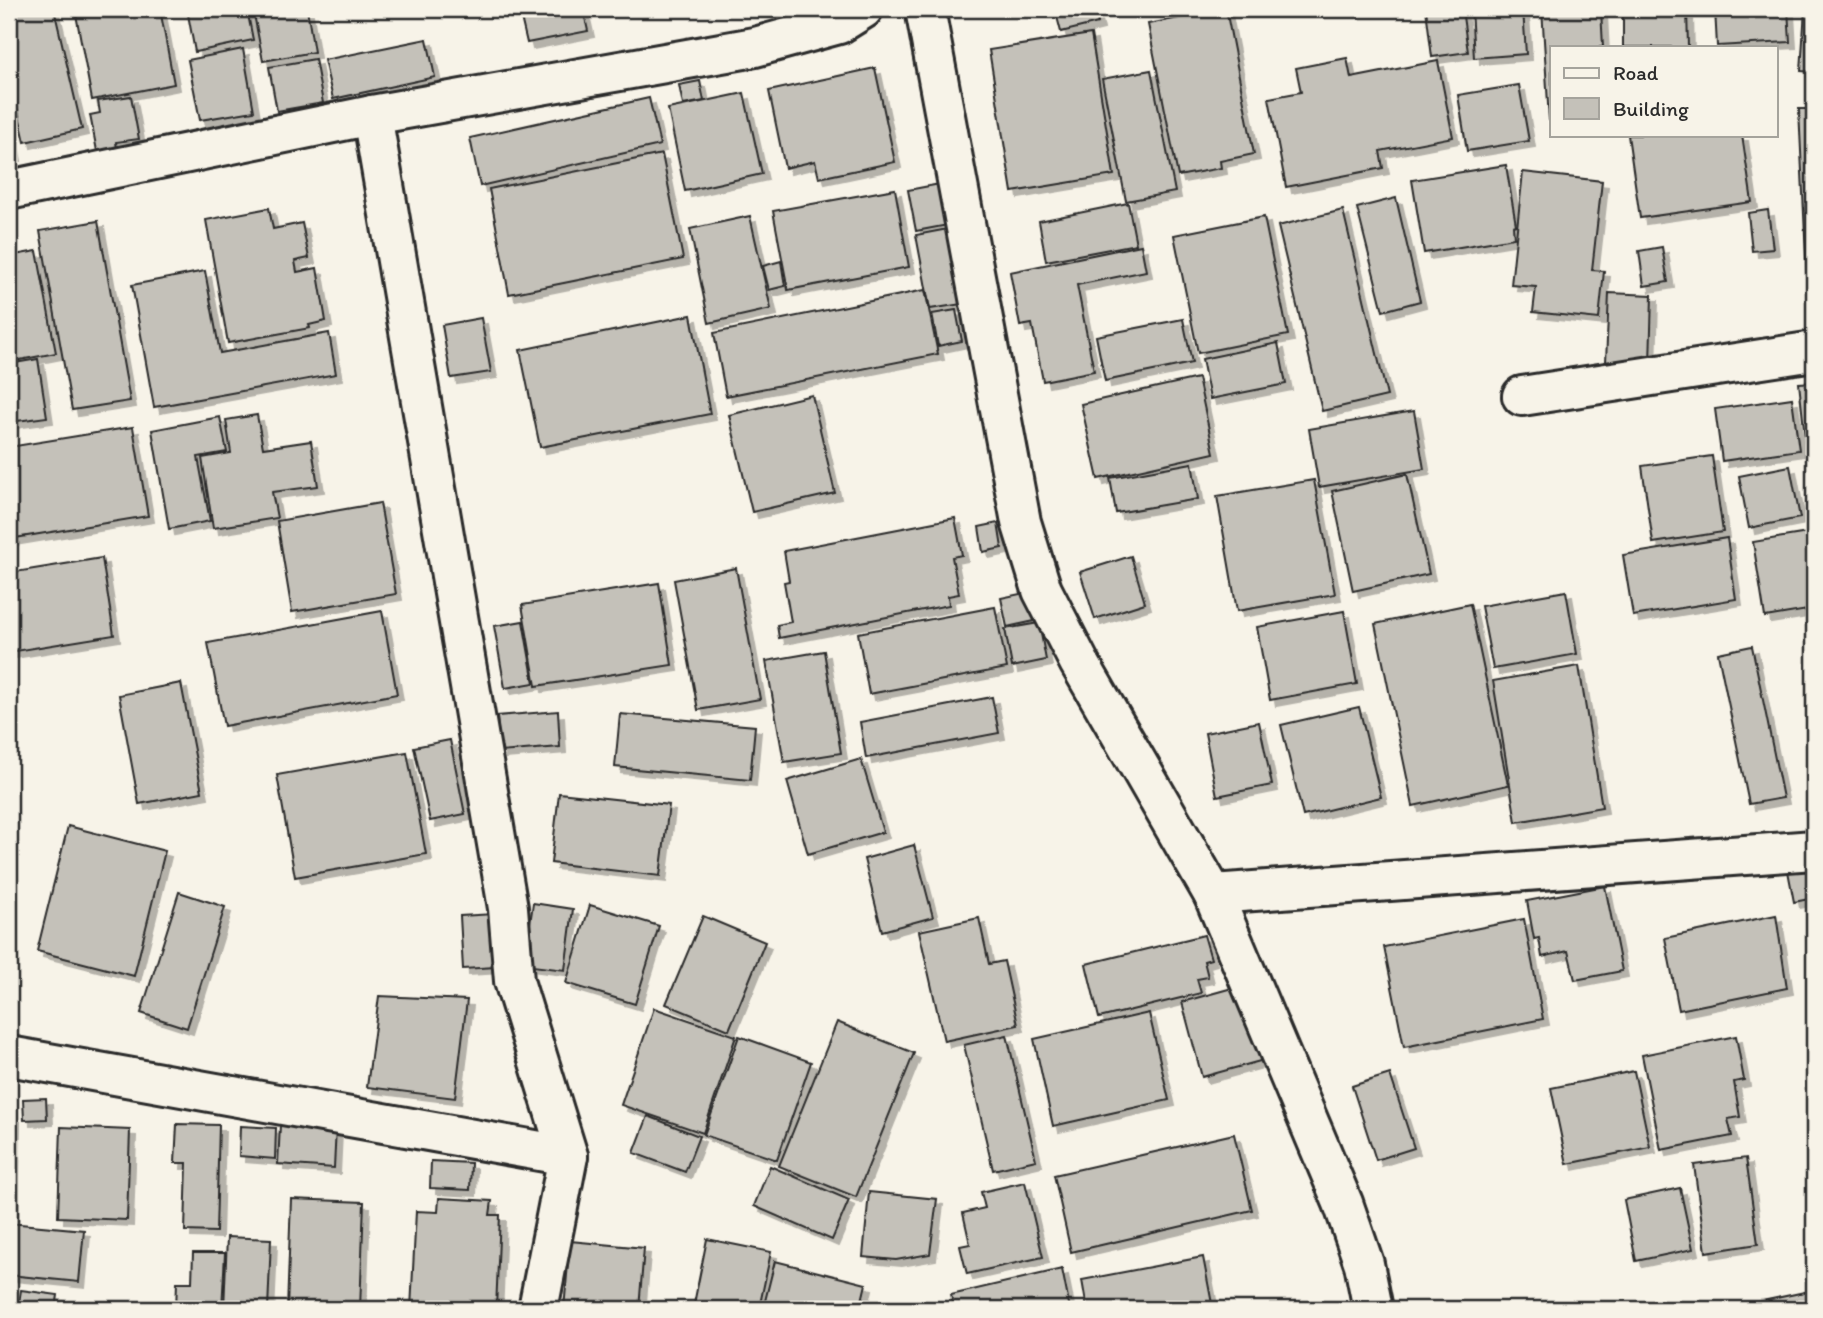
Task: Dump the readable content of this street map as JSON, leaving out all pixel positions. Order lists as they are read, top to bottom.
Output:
{
  "legend": ["Road", "Building"]
}
